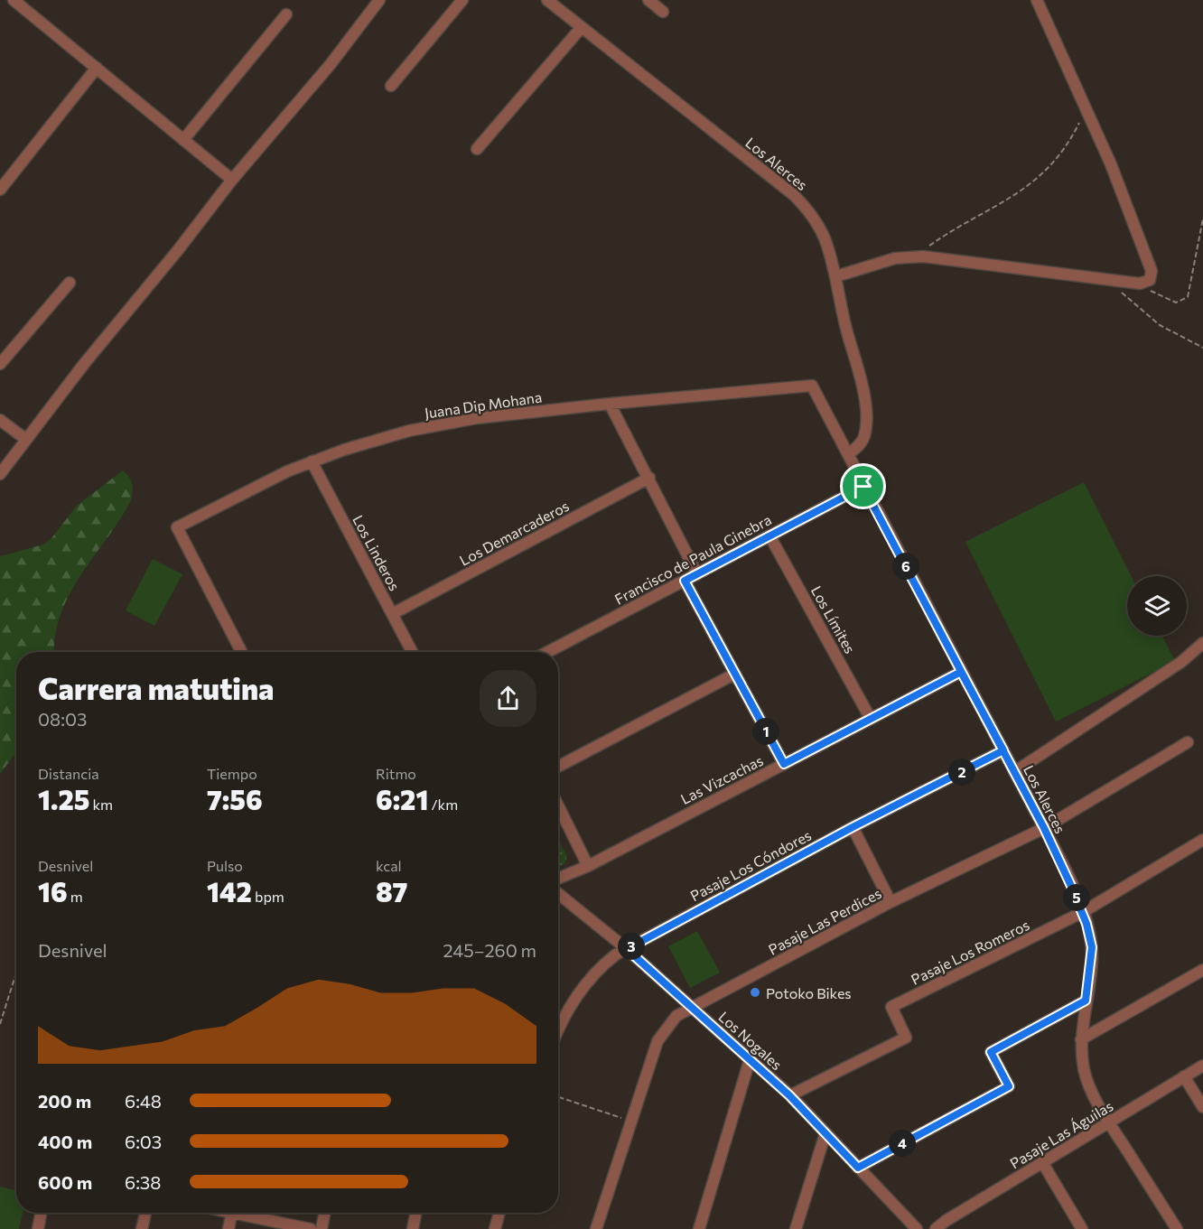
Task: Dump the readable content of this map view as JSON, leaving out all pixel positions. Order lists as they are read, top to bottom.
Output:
{
  "streets": {
    "street": [
      "Los Alerces",
      "Juana Dip Mohana",
      "Los Demarcaderos",
      "Los Linderos",
      "Francisco de Paula Ginebra",
      "Los Límites",
      "Las Vizcachas",
      "Pasaje Los Cóndores",
      "Pasaje Las Perdices",
      "Pasaje Los Romeros",
      "Los Nogales",
      "Pasaje Las Águilas"
    ]
  },
  "crossings": [
    ["Los Alerces", "Juana Dip Mohana"],
    ["Los Alerces", "Francisco de Paula Ginebra"],
    ["Los Alerces", "Las Vizcachas"],
    ["Los Alerces", "Pasaje Los Cóndores"],
    ["Los Alerces", "Pasaje Las Perdices"],
    ["Los Alerces", "Pasaje Los Romeros"],
    ["Los Alerces", "Pasaje Las Águilas"],
    ["Juana Dip Mohana", "Los Linderos"],
    ["Los Demarcaderos", "Los Linderos"],
    ["Francisco de Paula Ginebra", "Los Límites"],
    ["Los Límites", "Las Vizcachas"],
    ["Pasaje Los Cóndores", "Los Nogales"],
    ["Pasaje Las Perdices", "Los Nogales"],
    ["Pasaje Los Romeros", "Los Nogales"]
  ],
  "places": ["Potoko Bikes"],
  "page": {
    "pins": [
      "6",
      "1",
      "2",
      "5",
      "3",
      "4"
    ],
    "heading": ["Carrera matutina", "08:03"],
    "stats": [
      ["Distancia", "1.25 km"],
      ["Tiempo", "7:56"],
      ["Ritmo", "6:21 /km"],
      ["Desnivel", "16 m"],
      ["Pulso", "142 bpm"],
      ["kcal", "87"]
    ],
    "chart": ["Desnivel", "245–260 m"],
    "list": [
      {
        "name": "200 m",
        "note": "6:48"
      },
      {
        "name": "400 m",
        "note": "6:03"
      },
      {
        "name": "600 m",
        "note": "6:38"
      }
    ]
  }
}
